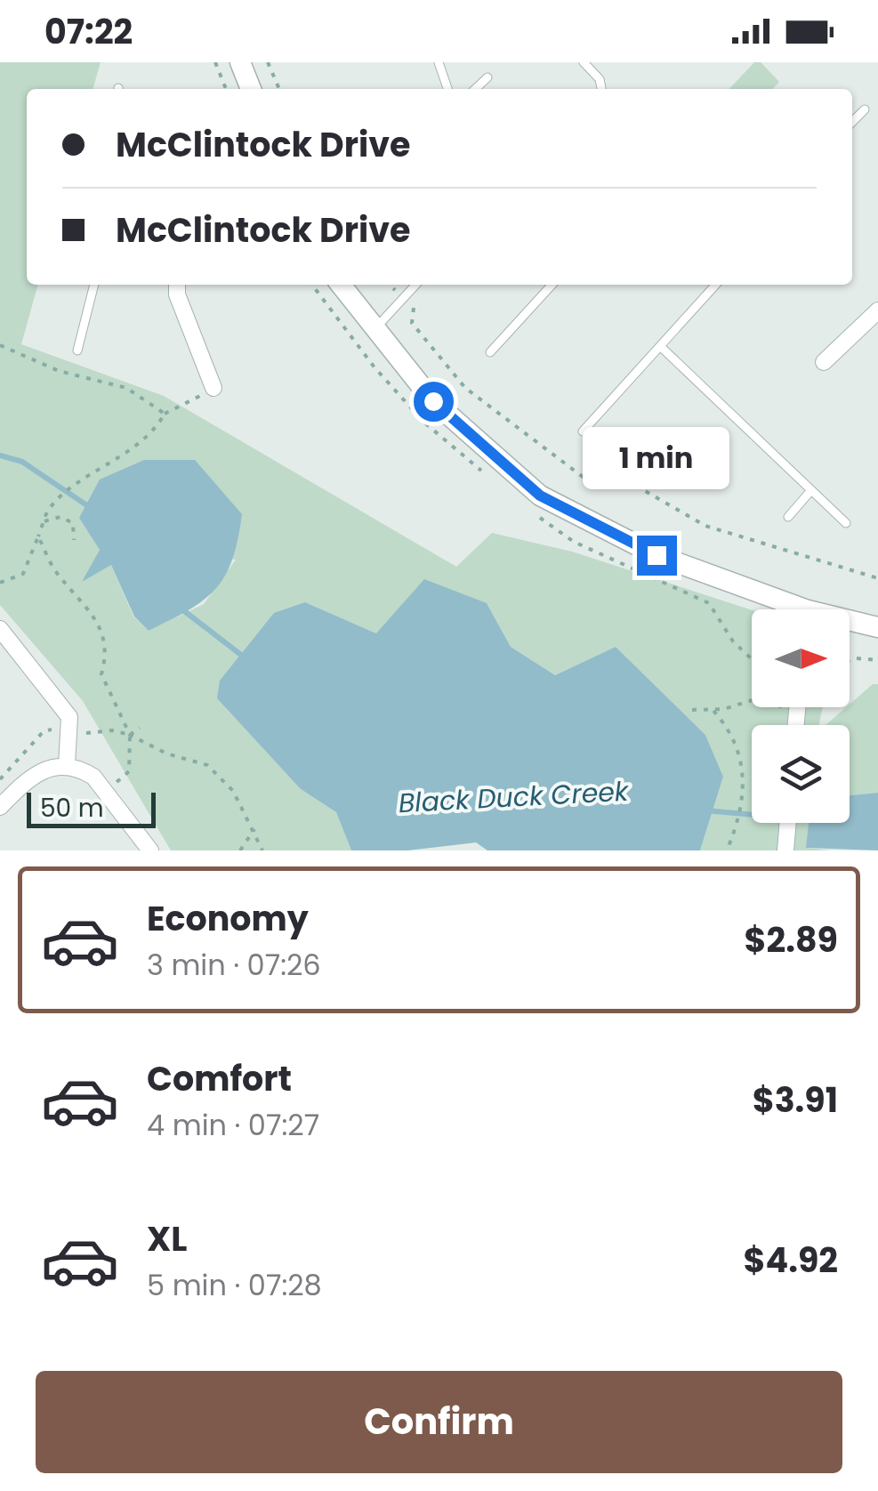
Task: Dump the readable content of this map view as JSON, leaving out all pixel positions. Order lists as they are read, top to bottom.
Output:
{
  "water": ["Black Duck Creek"],
  "scale_bar": "50 m",
  "north": "right",
  "page": {
    "status": "07:22",
    "banner": ["McClintock Drive", "McClintock Drive"],
    "bubble": "1 min",
    "scale": "50 m",
    "list": [
      {
        "name": "Economy",
        "note": "3 min · 07:26",
        "value": "$2.89"
      },
      {
        "name": "Comfort",
        "note": "4 min · 07:27",
        "value": "$3.91"
      },
      {
        "name": "XL",
        "note": "5 min · 07:28",
        "value": "$4.92"
      }
    ],
    "buttons": "Confirm"
  }
}
